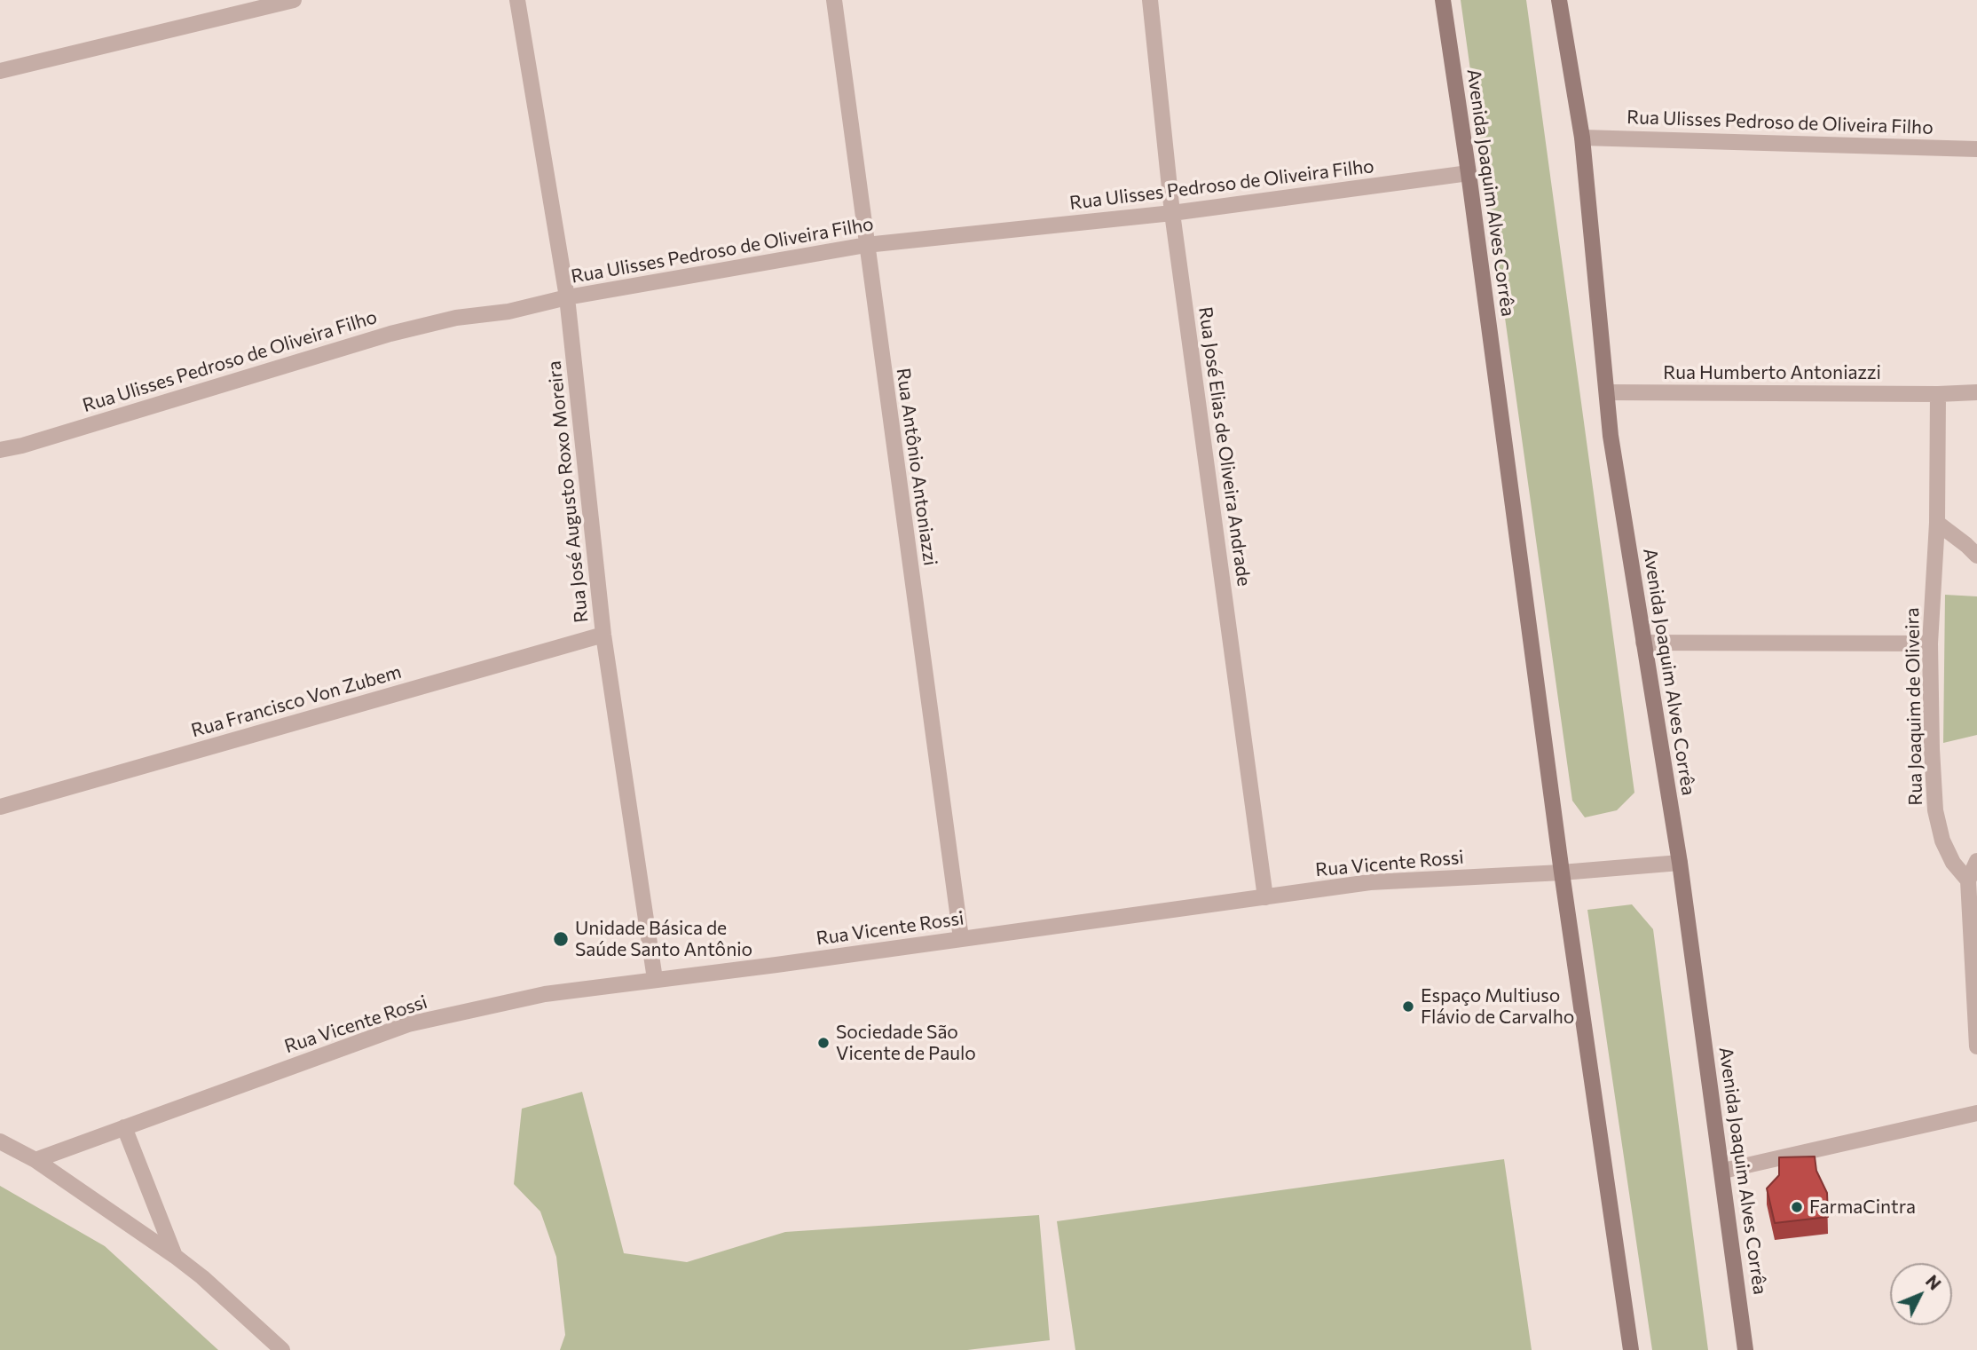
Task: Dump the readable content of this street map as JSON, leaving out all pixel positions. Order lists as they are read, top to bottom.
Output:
{
  "streets": {
    "main road": ["Avenida Joaquim Alves Corrêa"],
    "street": [
      "Rua Ulisses Pedroso de Oliveira Filho",
      "Rua Humberto Antoniazzi",
      "Rua José Elias de Oliveira Andrade",
      "Rua Antônio Antoniazzi",
      "Rua José Augusto Roxo Moreira",
      "Rua Francisco Von Zubem",
      "Rua Joaquim de Oliveira",
      "Rua Vicente Rossi"
    ]
  },
  "crossings": [
    ["Rua Ulisses Pedroso de Oliveira Filho", "Avenida Joaquim Alves Corrêa"],
    ["Rua Ulisses Pedroso de Oliveira Filho", "Rua José Elias de Oliveira Andrade"],
    ["Rua Ulisses Pedroso de Oliveira Filho", "Rua Antônio Antoniazzi"],
    ["Rua Ulisses Pedroso de Oliveira Filho", "Rua José Augusto Roxo Moreira"],
    ["Avenida Joaquim Alves Corrêa", "Rua Humberto Antoniazzi"],
    ["Avenida Joaquim Alves Corrêa", "Rua Vicente Rossi"],
    ["Rua Humberto Antoniazzi", "Rua Joaquim de Oliveira"],
    ["Rua José Elias de Oliveira Andrade", "Rua Vicente Rossi"],
    ["Rua Antônio Antoniazzi", "Rua Vicente Rossi"],
    ["Rua José Augusto Roxo Moreira", "Rua Francisco Von Zubem"],
    ["Rua José Augusto Roxo Moreira", "Rua Vicente Rossi"]
  ],
  "places": [
    "Unidade Básica de Saúde Santo Antônio",
    "Espaço Multiuso Flávio de Carvalho",
    "Sociedade São Vicente de Paulo",
    "FarmaCintra"
  ],
  "north": "top right"
}
